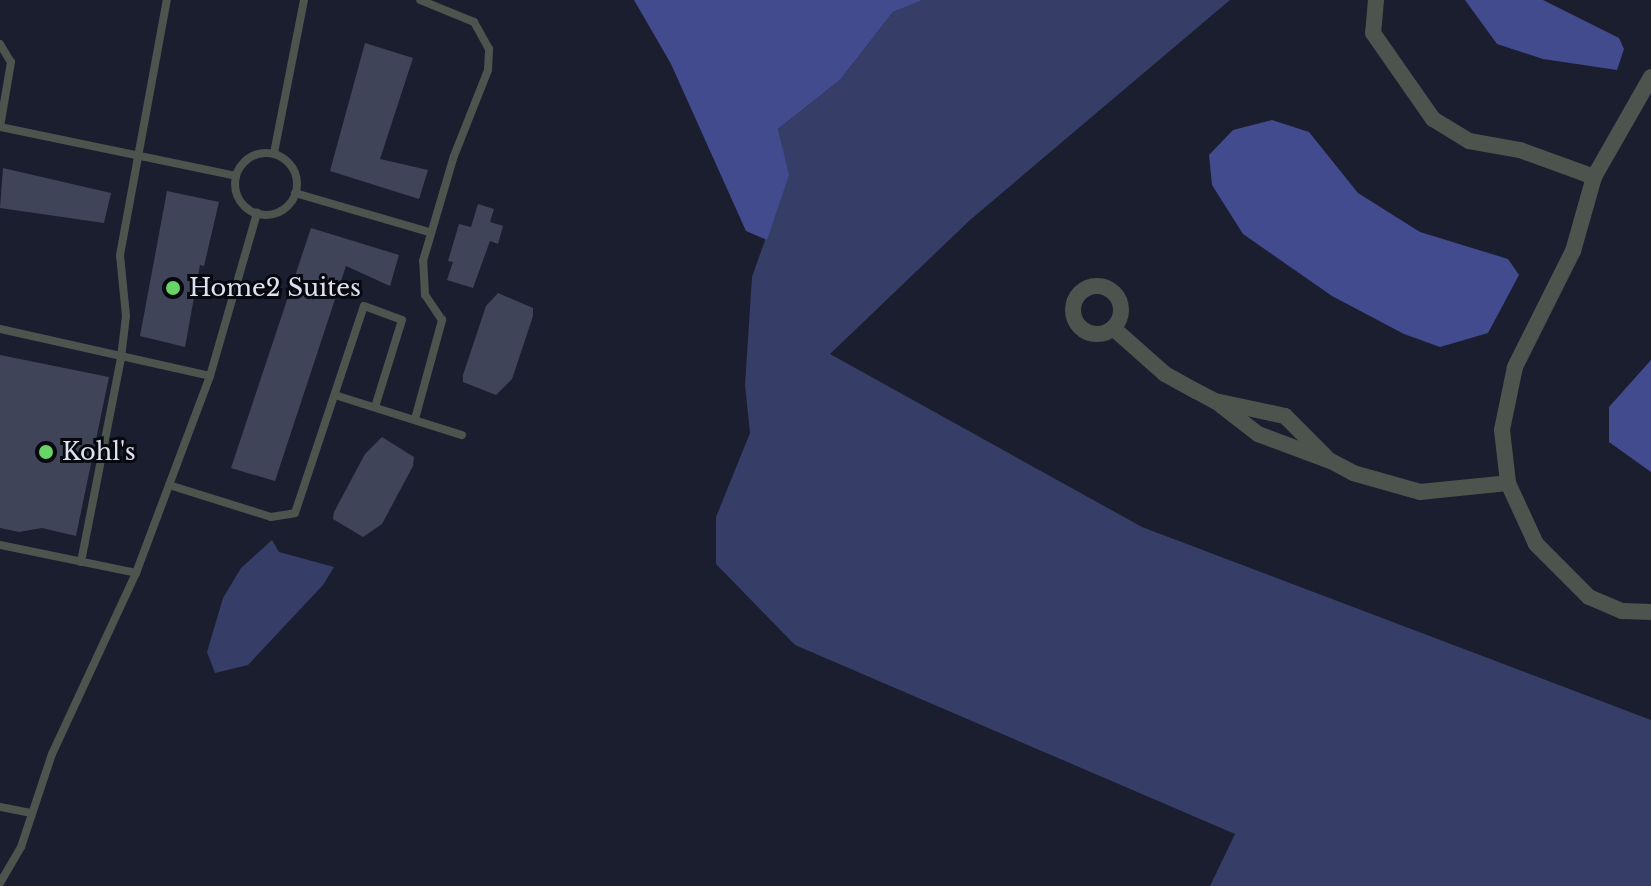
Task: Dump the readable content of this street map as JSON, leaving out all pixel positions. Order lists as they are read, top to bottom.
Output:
{
  "places": ["Home2 Suites", "Kohl's"]
}
